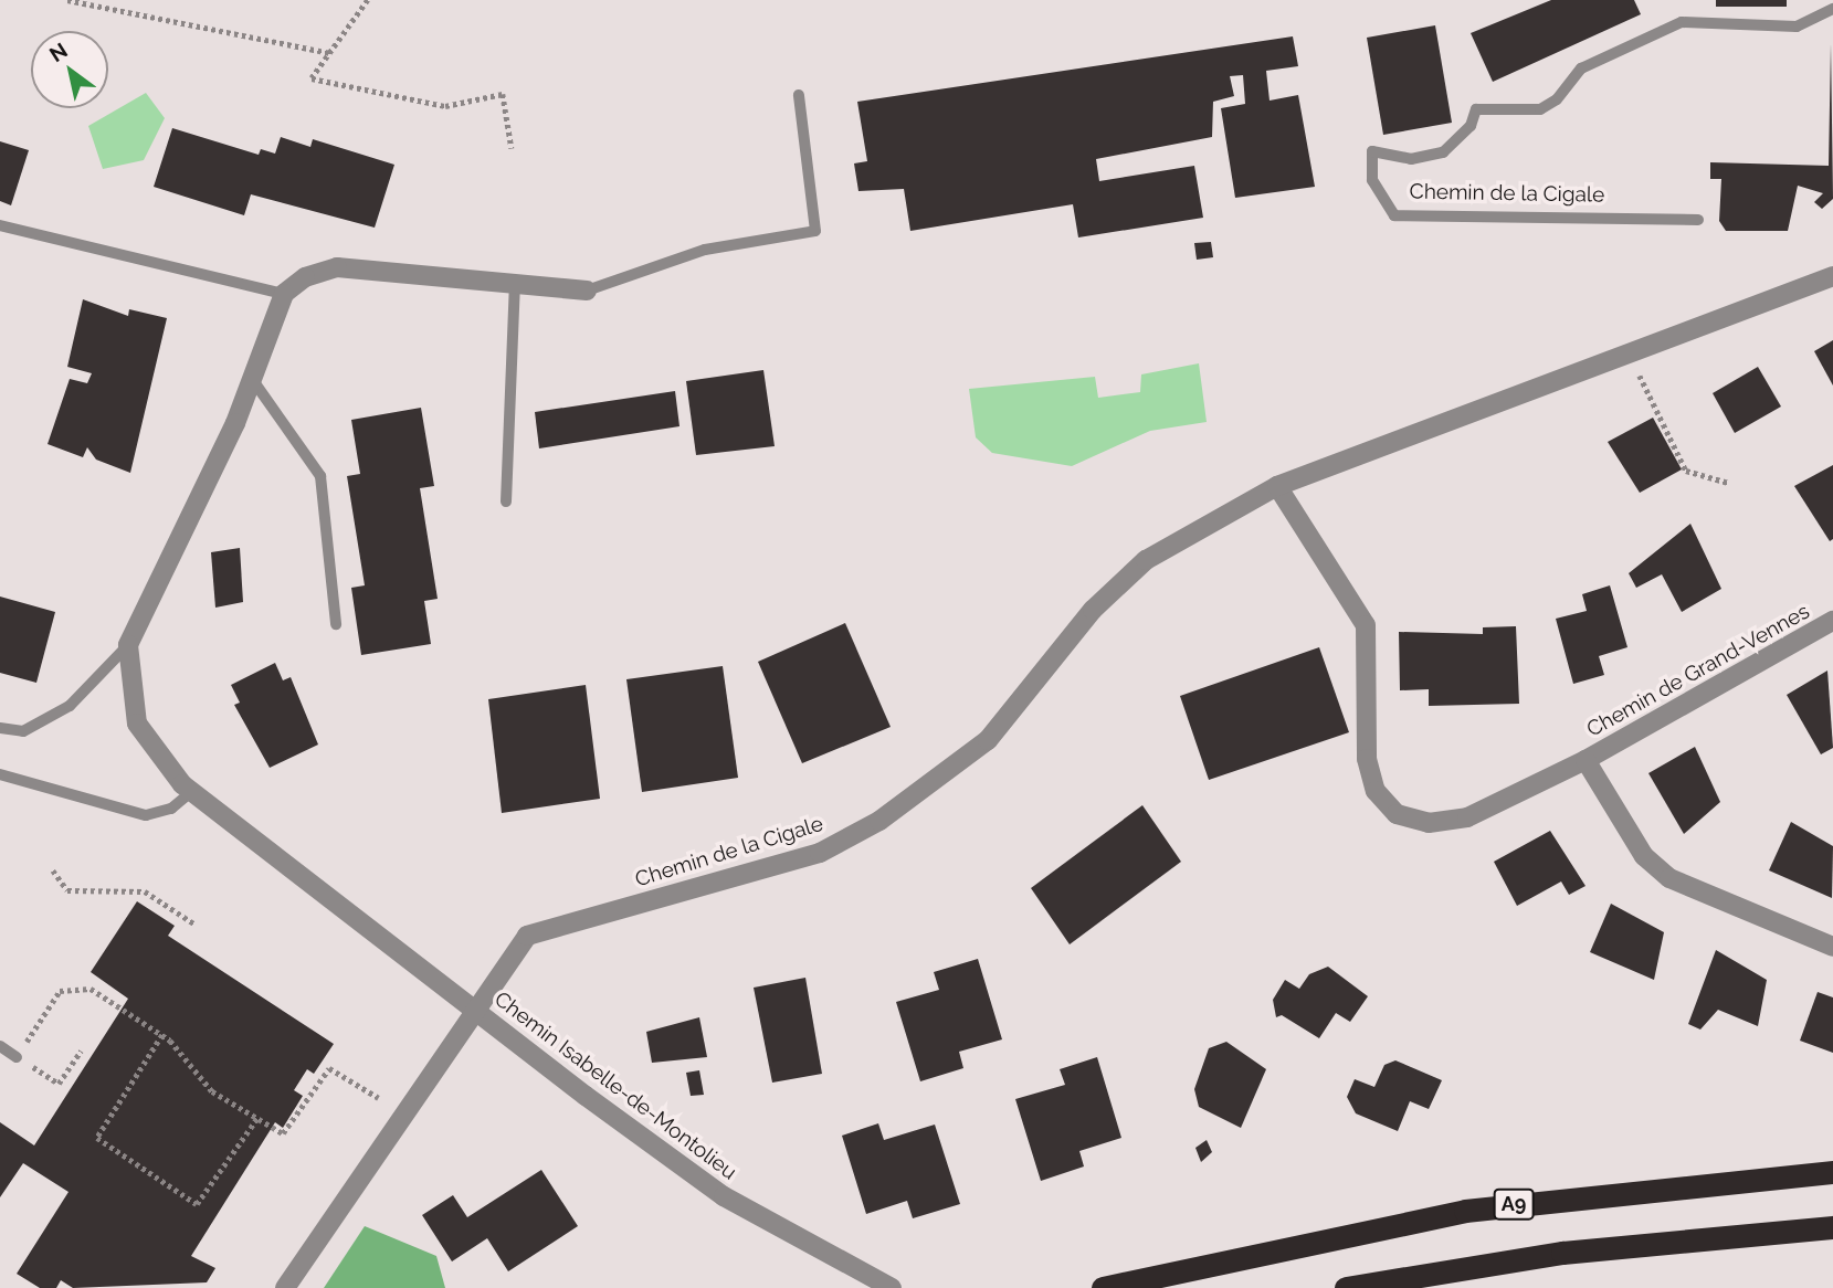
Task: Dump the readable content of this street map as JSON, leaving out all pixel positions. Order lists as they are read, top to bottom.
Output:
{
  "streets": {
    "highway": ["A9"],
    "street": ["Chemin de la Cigale", "Chemin de Grand-Vennes", "Chemin Isabelle-de-Montolieu"]
  },
  "crossings": [
    ["Chemin de la Cigale", "Chemin de Grand-Vennes"],
    ["Chemin de la Cigale", "Chemin Isabelle-de-Montolieu"]
  ],
  "north": "top left"
}
